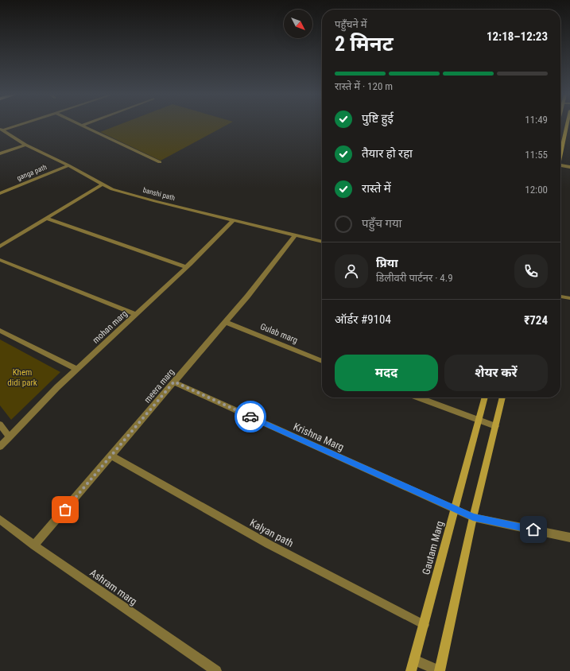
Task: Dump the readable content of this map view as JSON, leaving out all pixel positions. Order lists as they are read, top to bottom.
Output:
{
  "streets": {
    "street": [
      "ganga path",
      "banshi path",
      "mohan marg",
      "Gulab marg",
      "meera marg",
      "Krishna Marg",
      "Kalyan path",
      "Gautam Marg",
      "Ashram marg"
    ]
  },
  "crossings": [
    ["ganga path", "banshi path"],
    ["banshi path", "mohan marg"],
    ["banshi path", "meera marg"],
    ["Gulab marg", "meera marg"],
    ["meera marg", "Krishna Marg"],
    ["meera marg", "Kalyan path"],
    ["meera marg", "Ashram marg"],
    ["Krishna Marg", "Gautam Marg"],
    ["Kalyan path", "Gautam Marg"]
  ],
  "parks": ["Khem didi park"],
  "north": "bottom right",
  "page": {
    "heading": ["2 मिनट", "पहुँचने में", "12:18–12:23"],
    "panel": [
      "प्रिया",
      "डिलीवरी पार्टनर · 4.9",
      "ऑर्डर #9104",
      "₹724"
    ],
    "bar": "रास्ते में · 120 m",
    "list": [
      ["पुष्टि हुई", "11:49"],
      ["तैयार हो रहा", "11:55"],
      ["रास्ते में", "12:00"],
      "पहुँच गया"
    ],
    "buttons": ["मदद", "शेयर करें"]
  }
}
